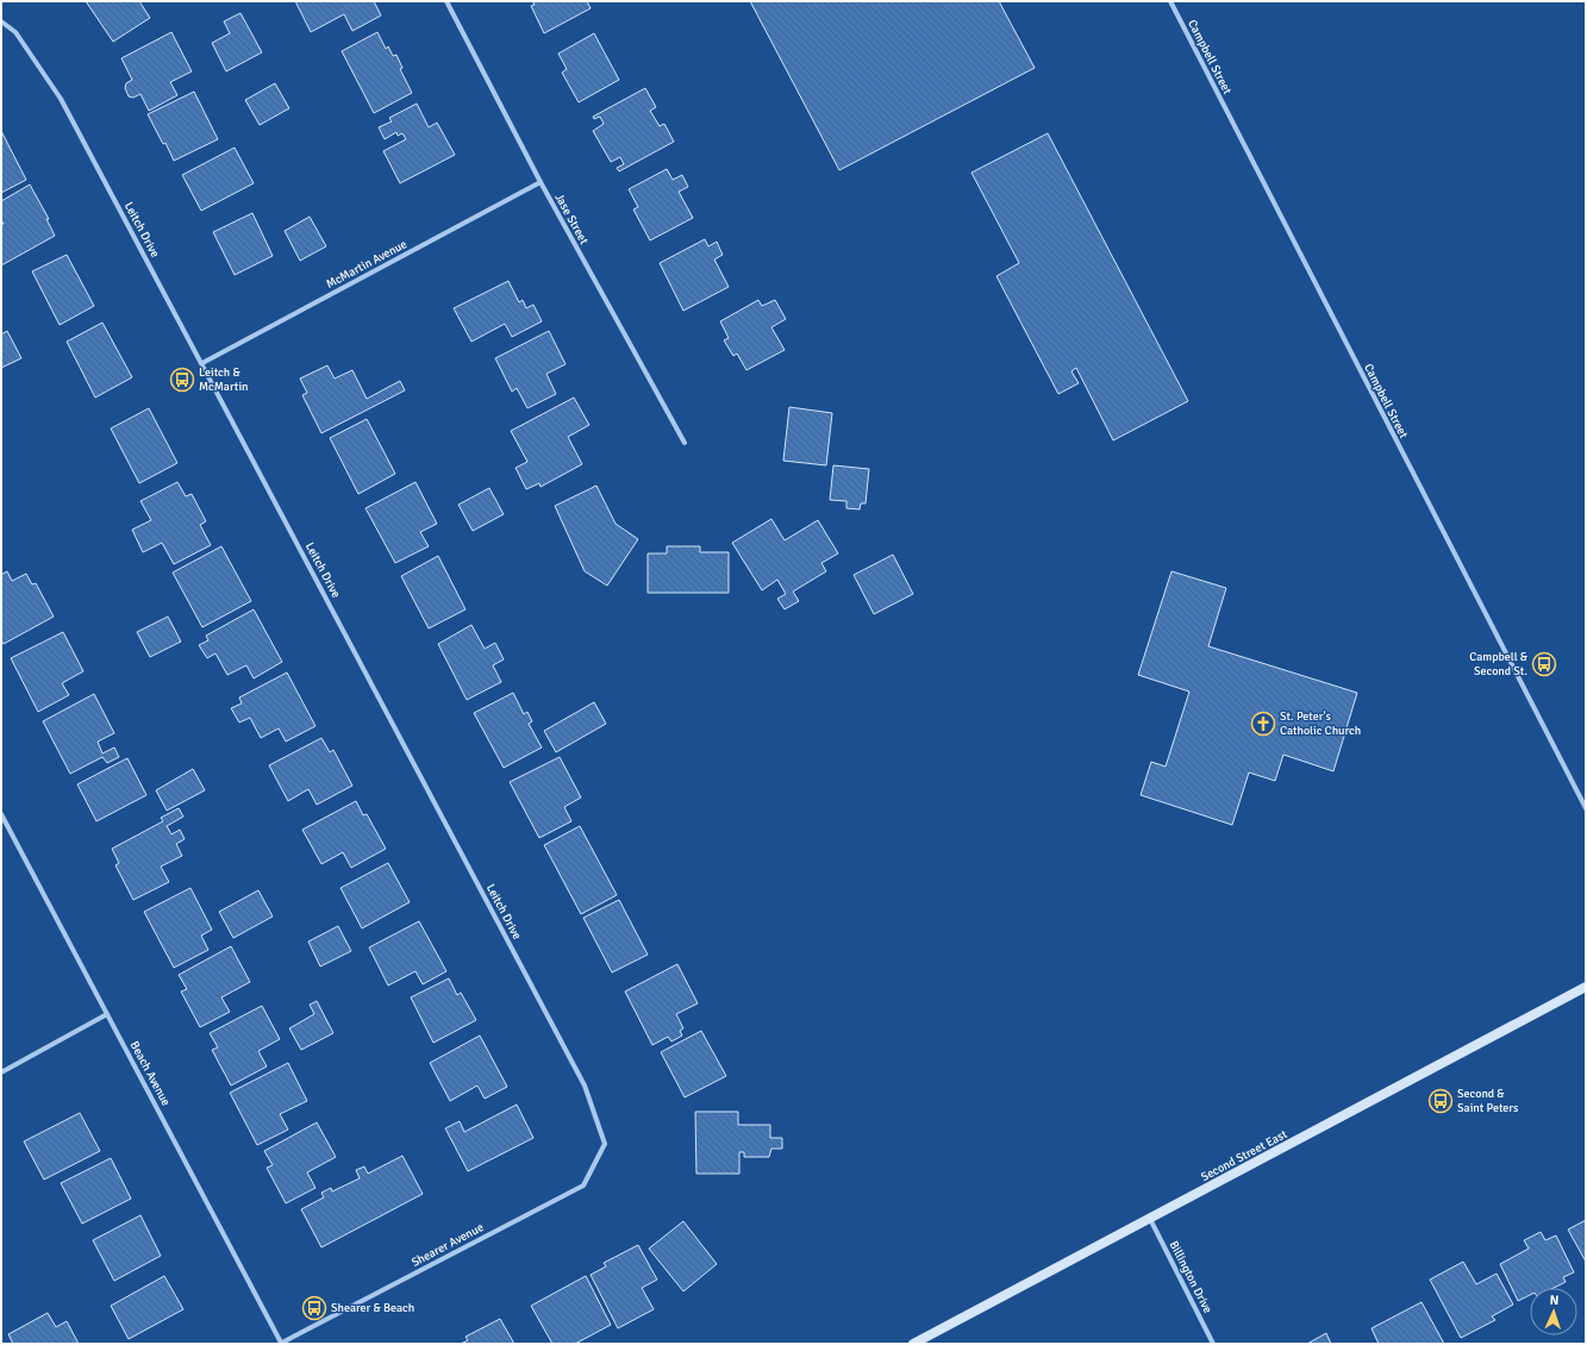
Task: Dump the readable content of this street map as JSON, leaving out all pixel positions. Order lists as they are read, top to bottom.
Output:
{
  "streets": {
    "main road": ["Second Street East"],
    "street": [
      "Campbell Street",
      "Jase Street",
      "Leitch Drive",
      "McMartin Avenue",
      "Beach Avenue",
      "Shearer Avenue",
      "Billington Drive"
    ]
  },
  "crossings": [
    ["Jase Street", "McMartin Avenue"],
    ["Leitch Drive", "McMartin Avenue"],
    ["Leitch Drive", "Shearer Avenue"],
    ["Beach Avenue", "Shearer Avenue"],
    ["Second Street East", "Billington Drive"]
  ],
  "places": {
    "bus stop": [
      "Leitch & McMartin",
      "Campbell & Second St.",
      "Second & Saint Peters",
      "Shearer & Beach"
    ],
    "church": ["St. Peter's Catholic Church"]
  },
  "north": "top"
}
